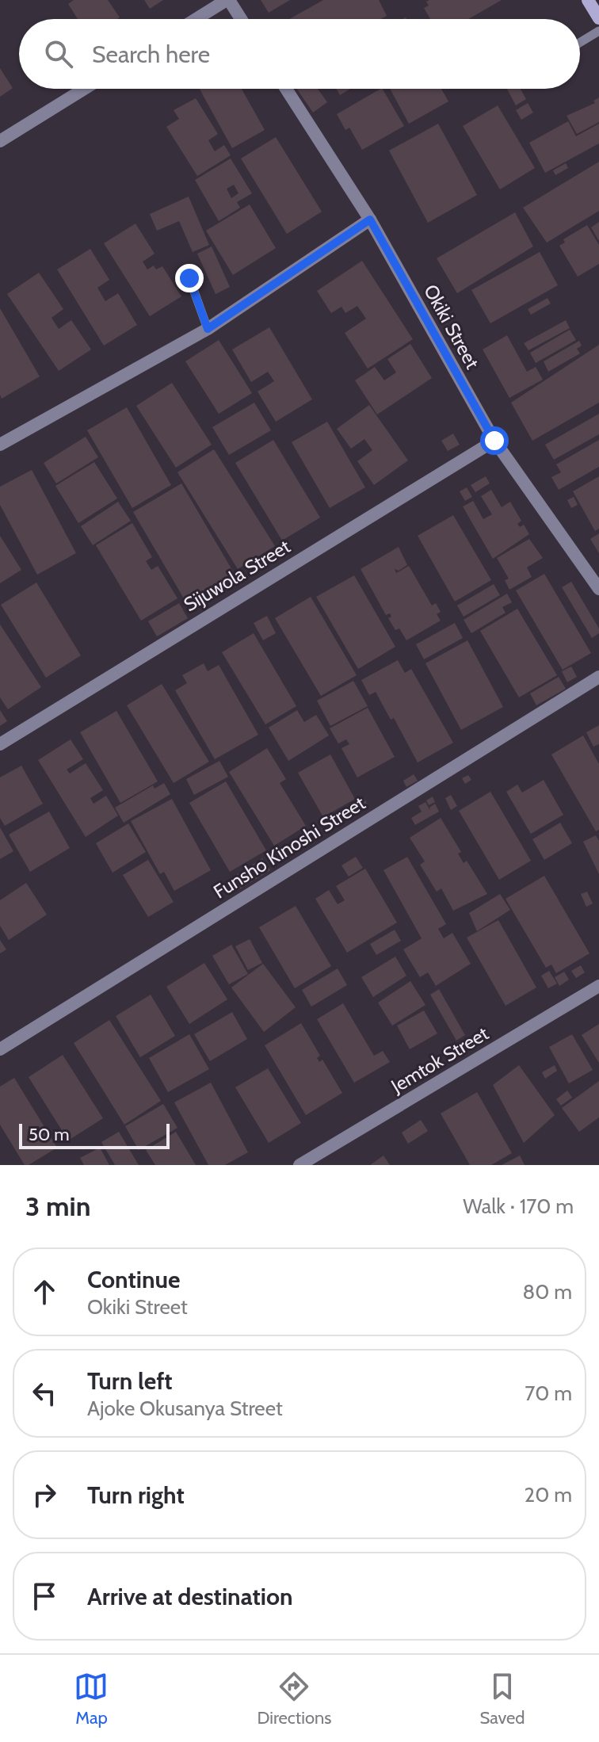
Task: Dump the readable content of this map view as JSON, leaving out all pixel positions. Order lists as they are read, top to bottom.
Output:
{
  "streets": {
    "street": [
      "Okiki Street",
      "Sijuwola Street",
      "Funsho Kinoshi Street",
      "Jemtok Street"
    ]
  },
  "crossings": [
    ["Okiki Street", "Sijuwola Street"]
  ],
  "scale_bar": "50 m",
  "page": {
    "search": "Search here",
    "scale": "50 m",
    "heading": ["3 min", "Walk · 170 m"],
    "list": [
      ["Continue", "Okiki Street", "80 m"],
      ["Turn left", "Ajoke Okusanya Street", "70 m"],
      ["Turn right", "20 m"],
      "Arrive at destination"
    ],
    "nav": ["Map", "Directions", "Saved"]
  }
}
